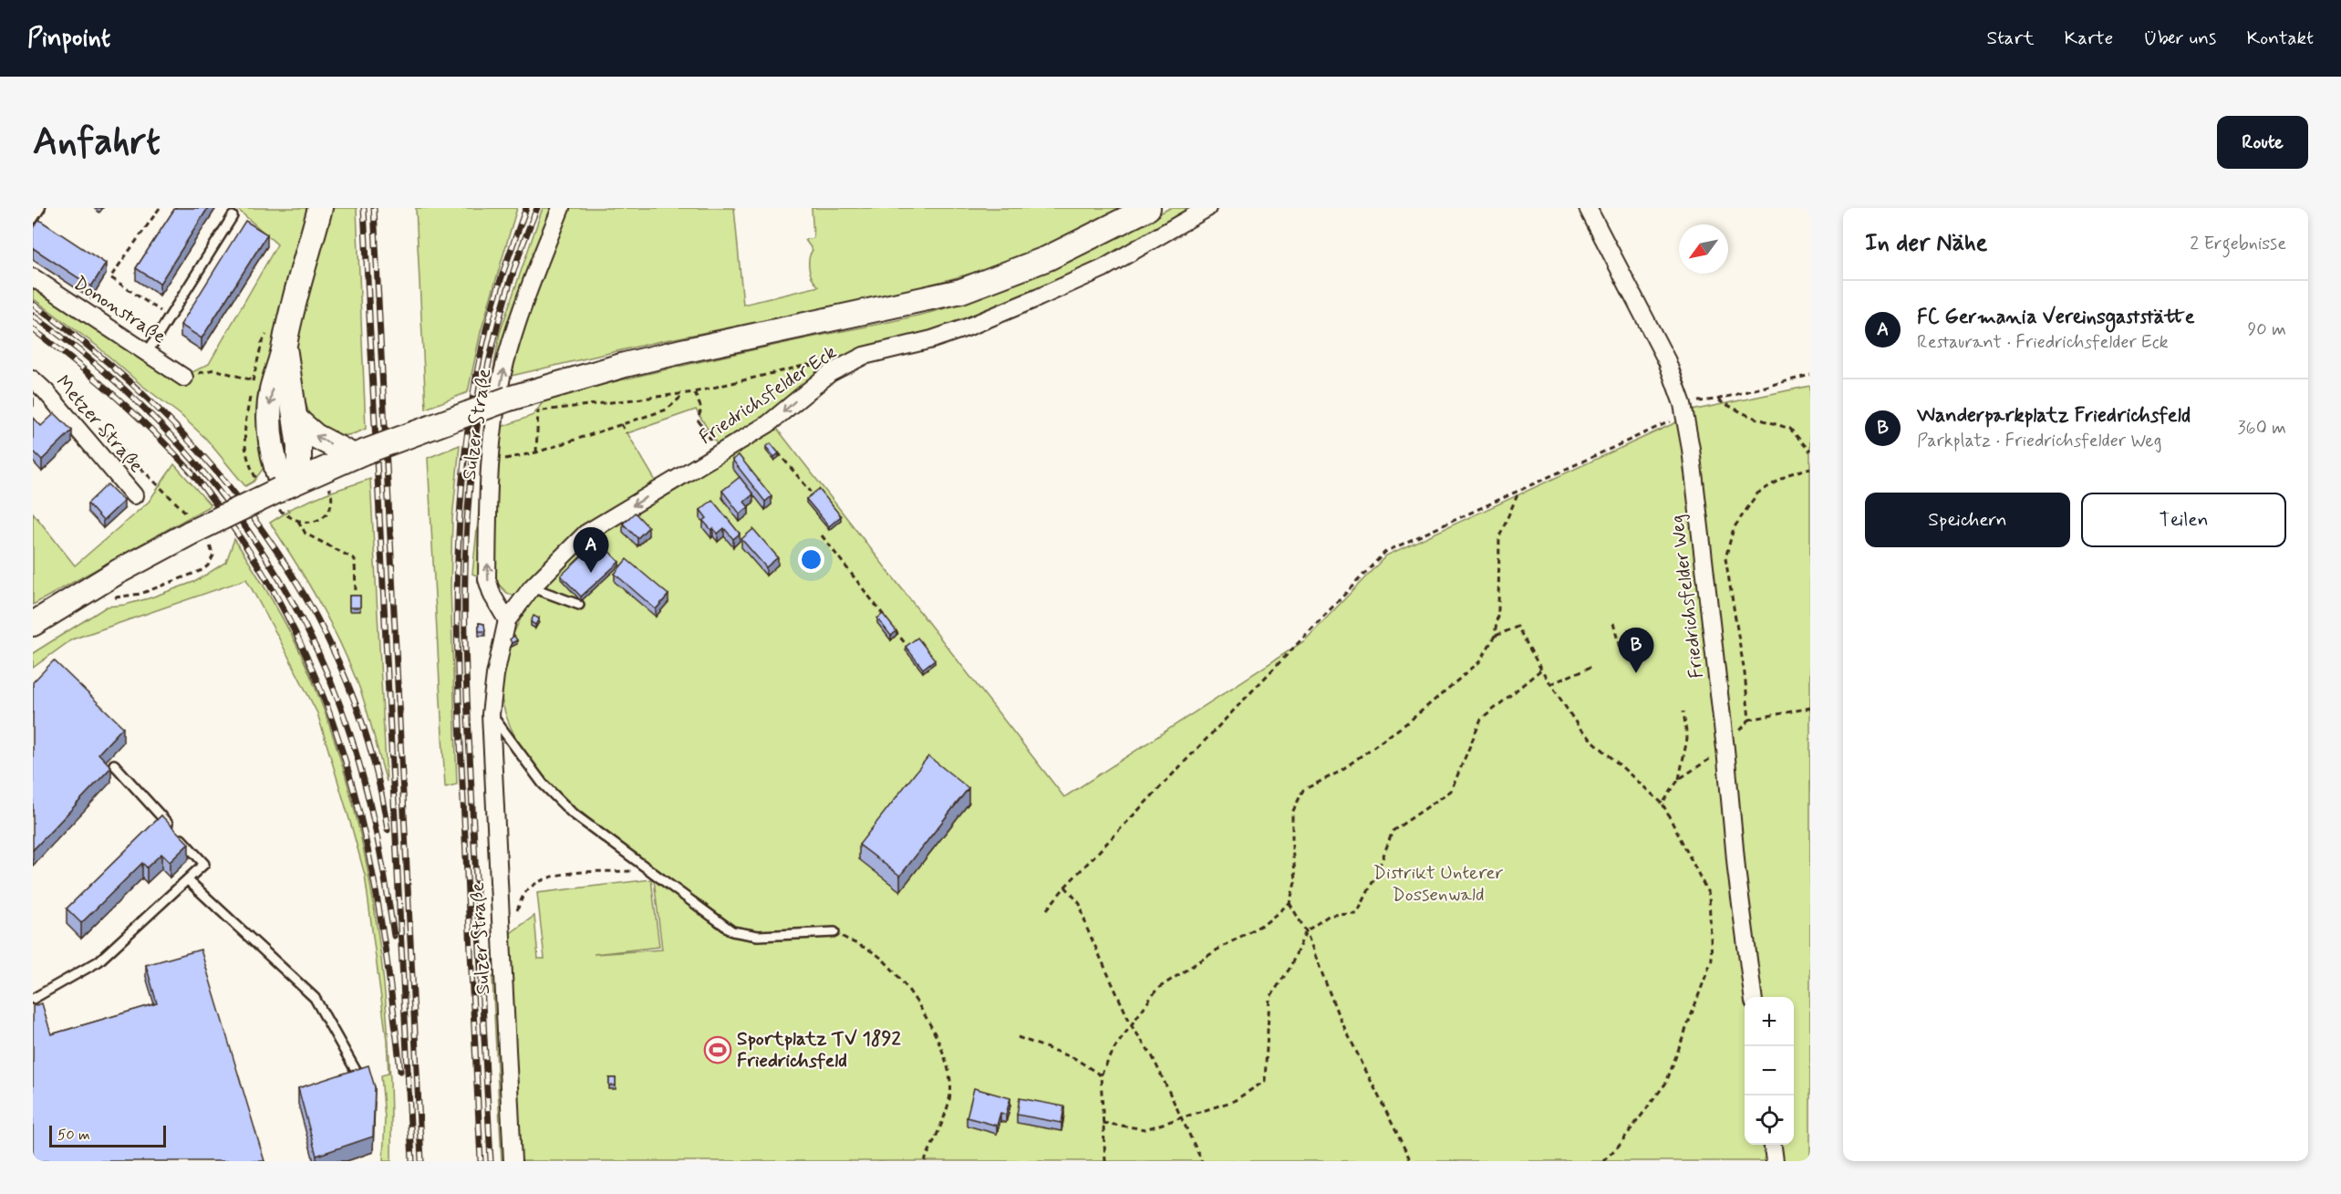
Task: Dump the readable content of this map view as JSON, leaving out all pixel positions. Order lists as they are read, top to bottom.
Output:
{
  "streets": {
    "street": [
      "Dononstraße",
      "Friedrichsfelder Eck",
      "Metzer Straße",
      "Sulzer Straße",
      "Friedrichsfelder Weg"
    ]
  },
  "crossings": [
    ["Friedrichsfelder Eck", "Sulzer Straße"]
  ],
  "one_way": ["Friedrichsfelder Eck", "Sulzer Straße"],
  "parks": ["Distrikt Unterer Dossenwald"],
  "places": {
    "sports": ["Sportplatz TV 1892 Friedrichsfeld"]
  },
  "scale_bar": "50 m",
  "north": "bottom left",
  "page": {
    "header": "Pinpoint",
    "nav": [
      "Start",
      "Karte",
      "Über uns",
      "Kontakt"
    ],
    "buttons": [
      "Route",
      ["Speichern", "Teilen"]
    ],
    "title": "Anfahrt",
    "heading": ["In der Nähe", "2 Ergebnisse"],
    "list": [
      {
        "mark": "A",
        "name": "FC Germania Vereinsgaststätte",
        "note": "Restaurant · Friedrichsfelder Eck",
        "value": "90 m"
      },
      {
        "mark": "B",
        "name": "Wanderparkplatz Friedrichsfeld",
        "note": "Parkplatz · Friedrichsfelder Weg",
        "value": "360 m"
      }
    ],
    "pins": ["A", "B"],
    "map_buttons": ["+", "−"],
    "scale": "50 m"
  }
}
